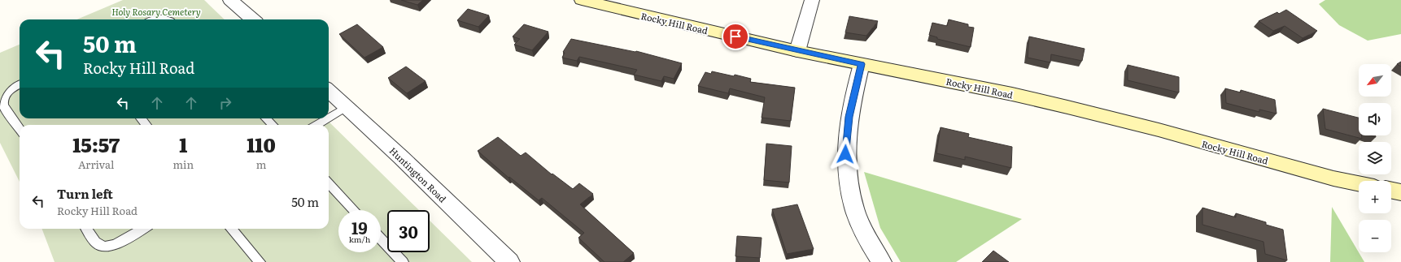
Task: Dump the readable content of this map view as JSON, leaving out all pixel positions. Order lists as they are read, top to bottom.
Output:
{
  "streets": {
    "street": ["Rocky Hill Road", "Huntington Road"]
  },
  "parks": ["Holy Rosary Cemetery"],
  "north": "bottom left",
  "page": {
    "turn": ["50 m", "Rocky Hill Road"],
    "map_buttons": ["+", "−"],
    "eta": [
      "15:57",
      "Arrival",
      "1",
      "min",
      "110",
      "m"
    ],
    "list": [
      {
        "name": "Turn left",
        "note": "Rocky Hill Road",
        "value": "50 m"
      }
    ],
    "speed": "19 km/h",
    "limit": "30"
  }
}
